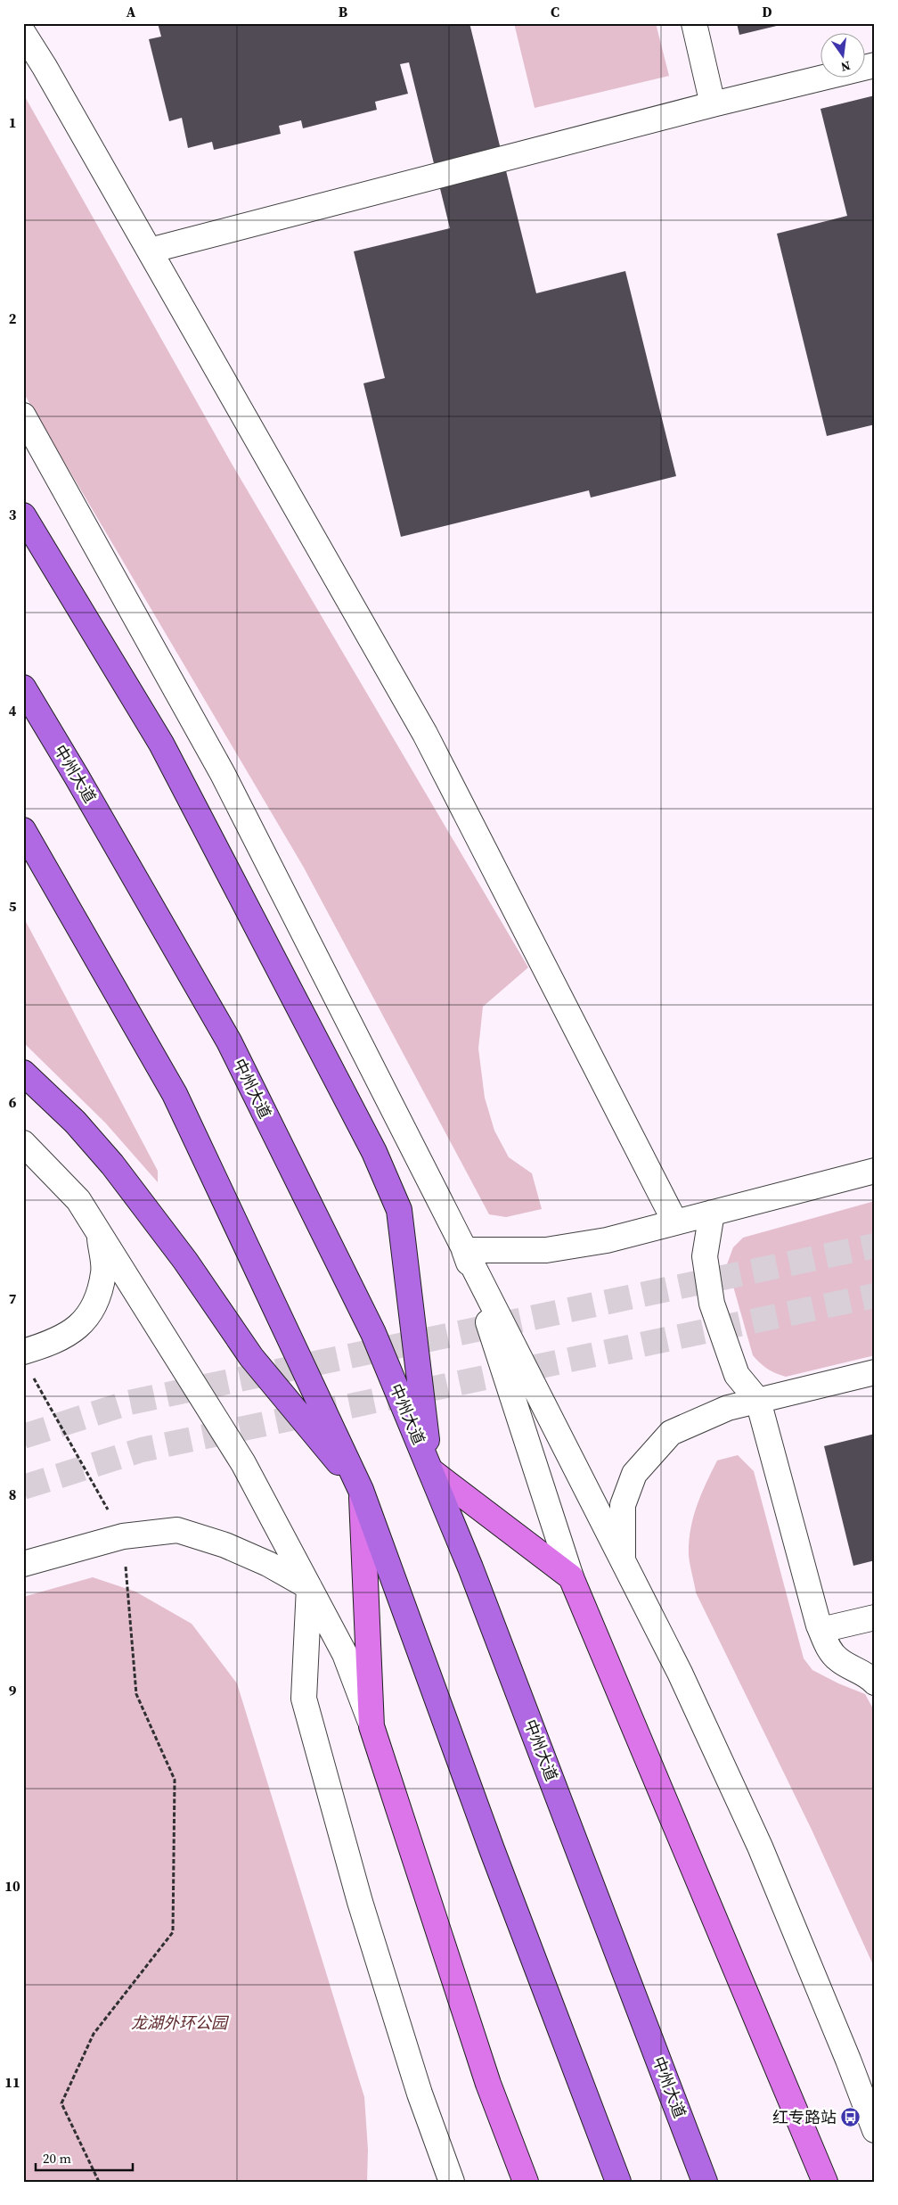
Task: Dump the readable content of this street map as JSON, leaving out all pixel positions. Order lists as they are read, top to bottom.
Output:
{
  "streets": {
    "highway": ["中州大道"]
  },
  "parks": ["龙湖外环公园"],
  "places": {
    "bus stop": ["红专路站"]
  },
  "scale_bar": "20 m",
  "north": "bottom",
  "grid": {
    "columns": [
      "A",
      "B",
      "C",
      "D"
    ],
    "rows": [
      "1",
      "2",
      "3",
      "4",
      "5",
      "6",
      "7",
      "8",
      "9",
      "10",
      "11"
    ]
  }
}
